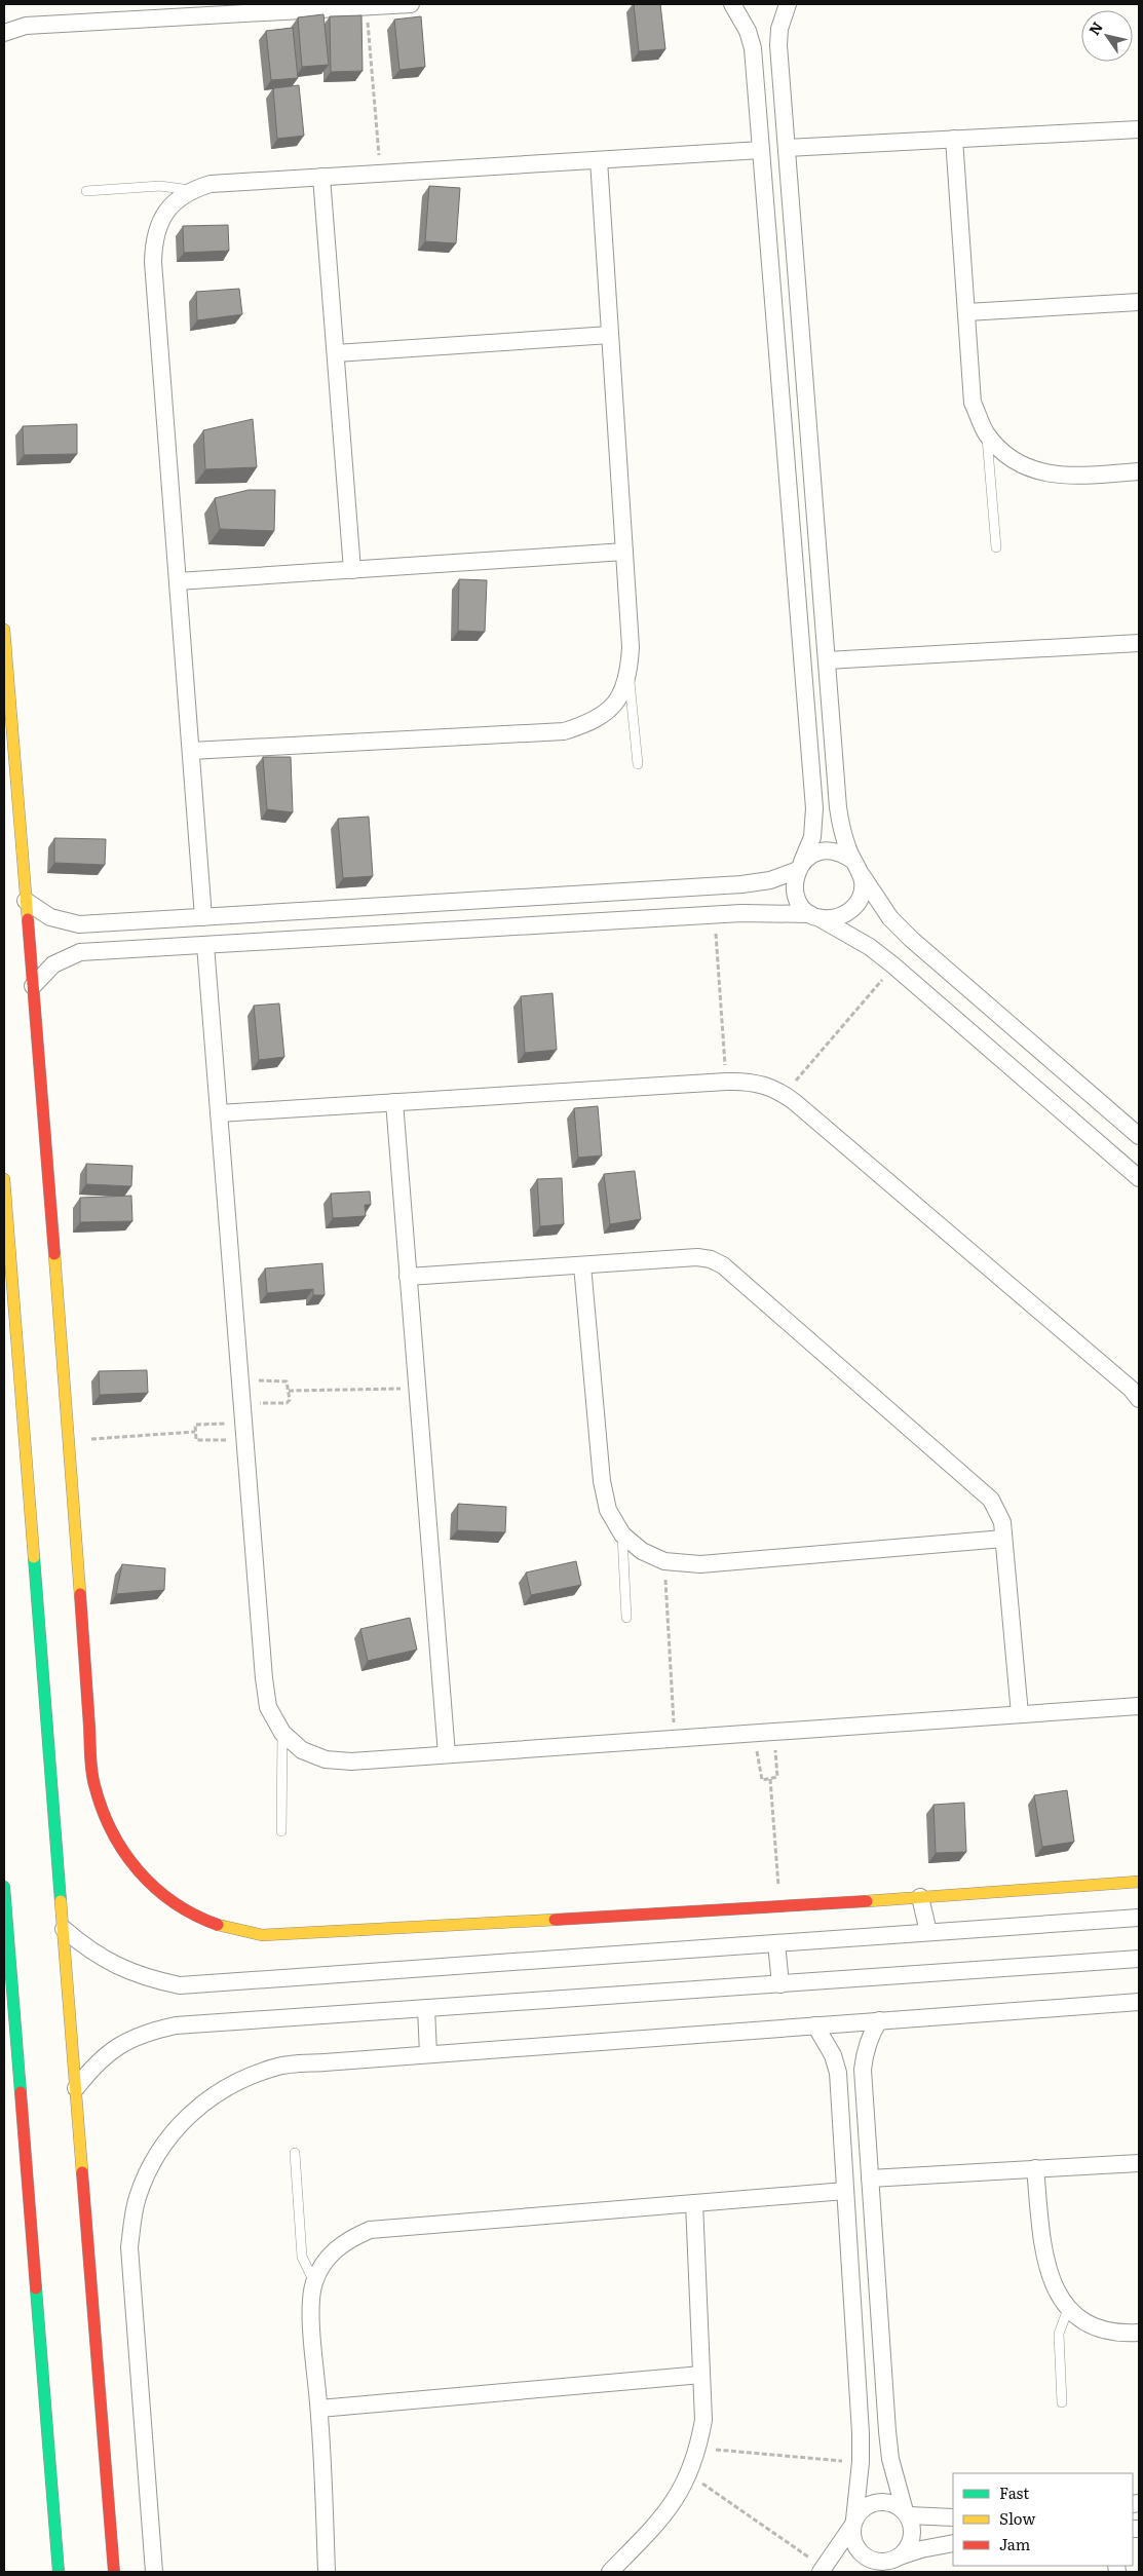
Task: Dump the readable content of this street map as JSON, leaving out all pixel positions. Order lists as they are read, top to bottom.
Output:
{
  "legend": ["Fast", "Slow", "Jam"],
  "north": "top left"
}
